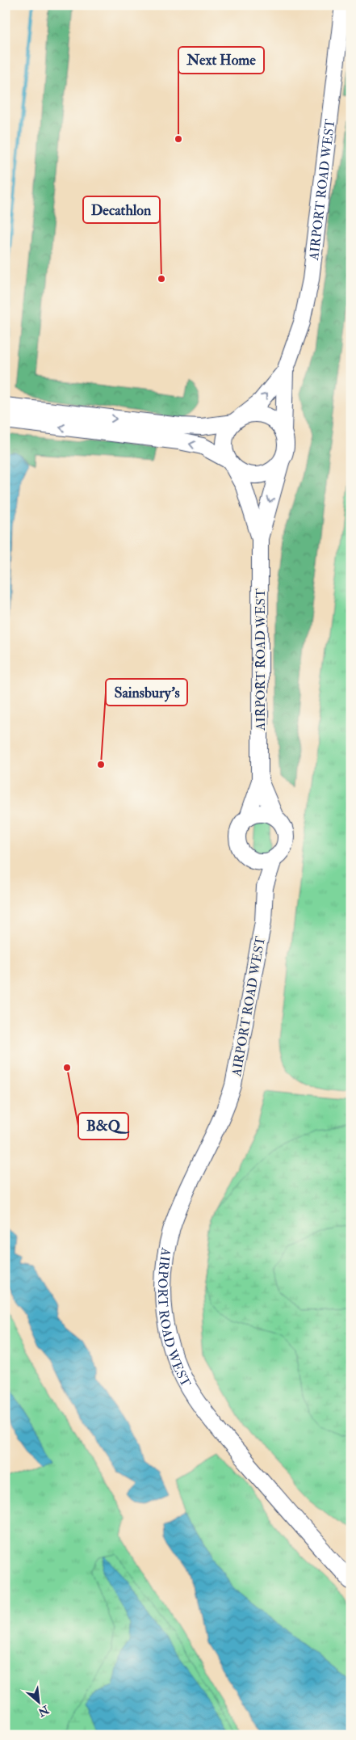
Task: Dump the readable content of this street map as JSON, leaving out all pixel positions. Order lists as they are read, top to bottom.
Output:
{
  "streets": {
    "street": ["AIRPORT ROAD WEST"]
  },
  "places": [
    "Next Home",
    "Decathlon",
    "Sainsbury's",
    "B&Q"
  ],
  "north": "bottom right"
}
